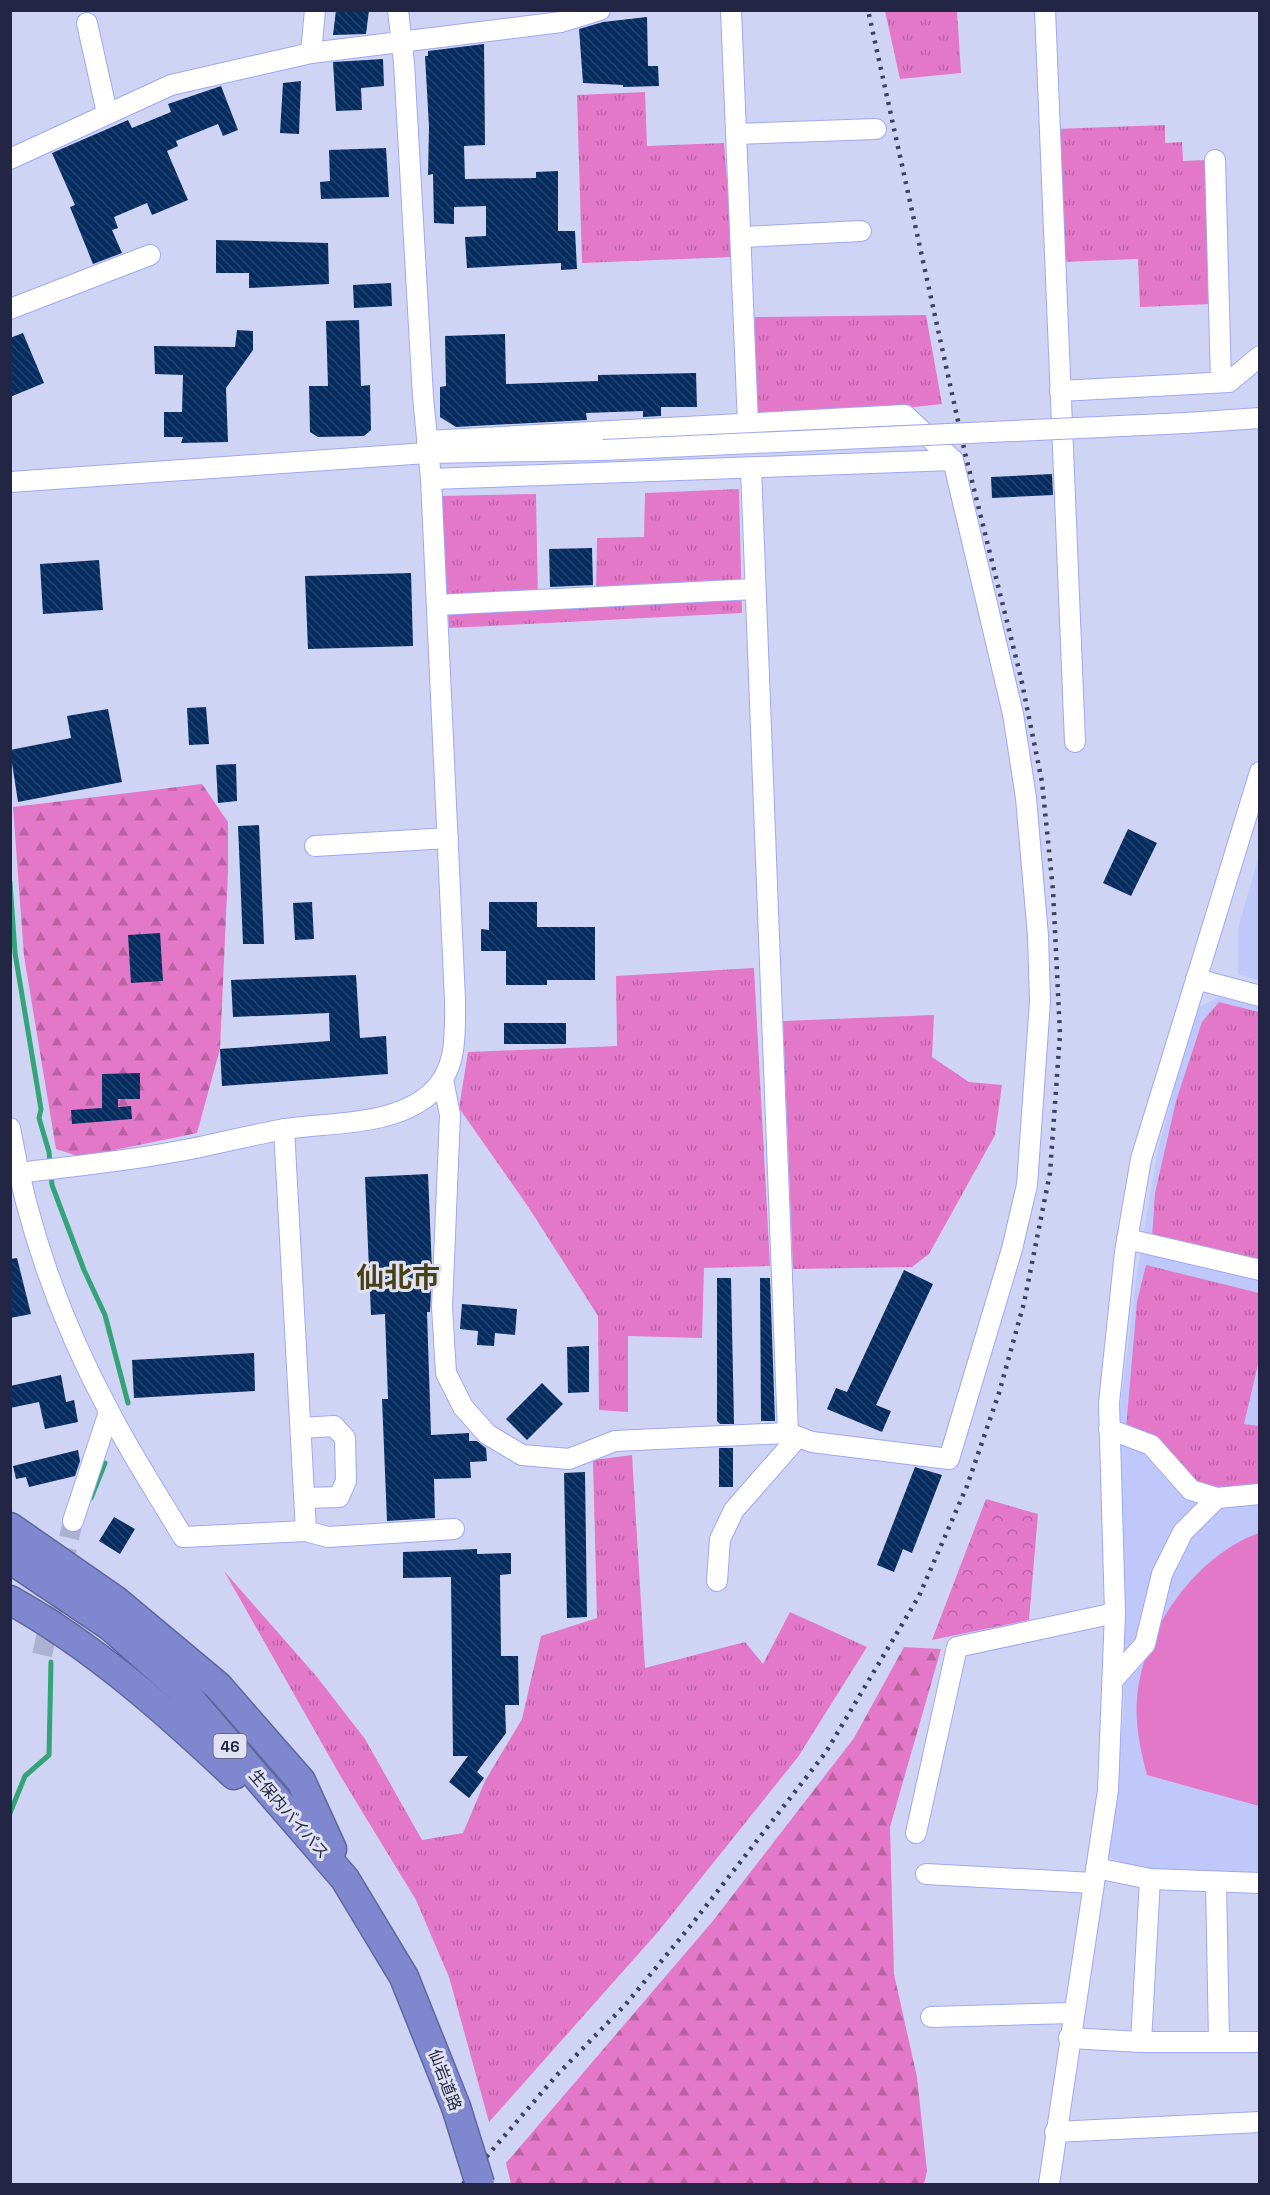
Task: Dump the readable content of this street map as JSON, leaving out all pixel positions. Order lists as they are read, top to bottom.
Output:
{
  "streets": {
    "highway": ["46", "生保内バイパス", "仙岩道路"]
  },
  "crossings": [
    ["生保内バイパス", "仙岩道路"]
  ],
  "districts": ["仙北市"]
}
